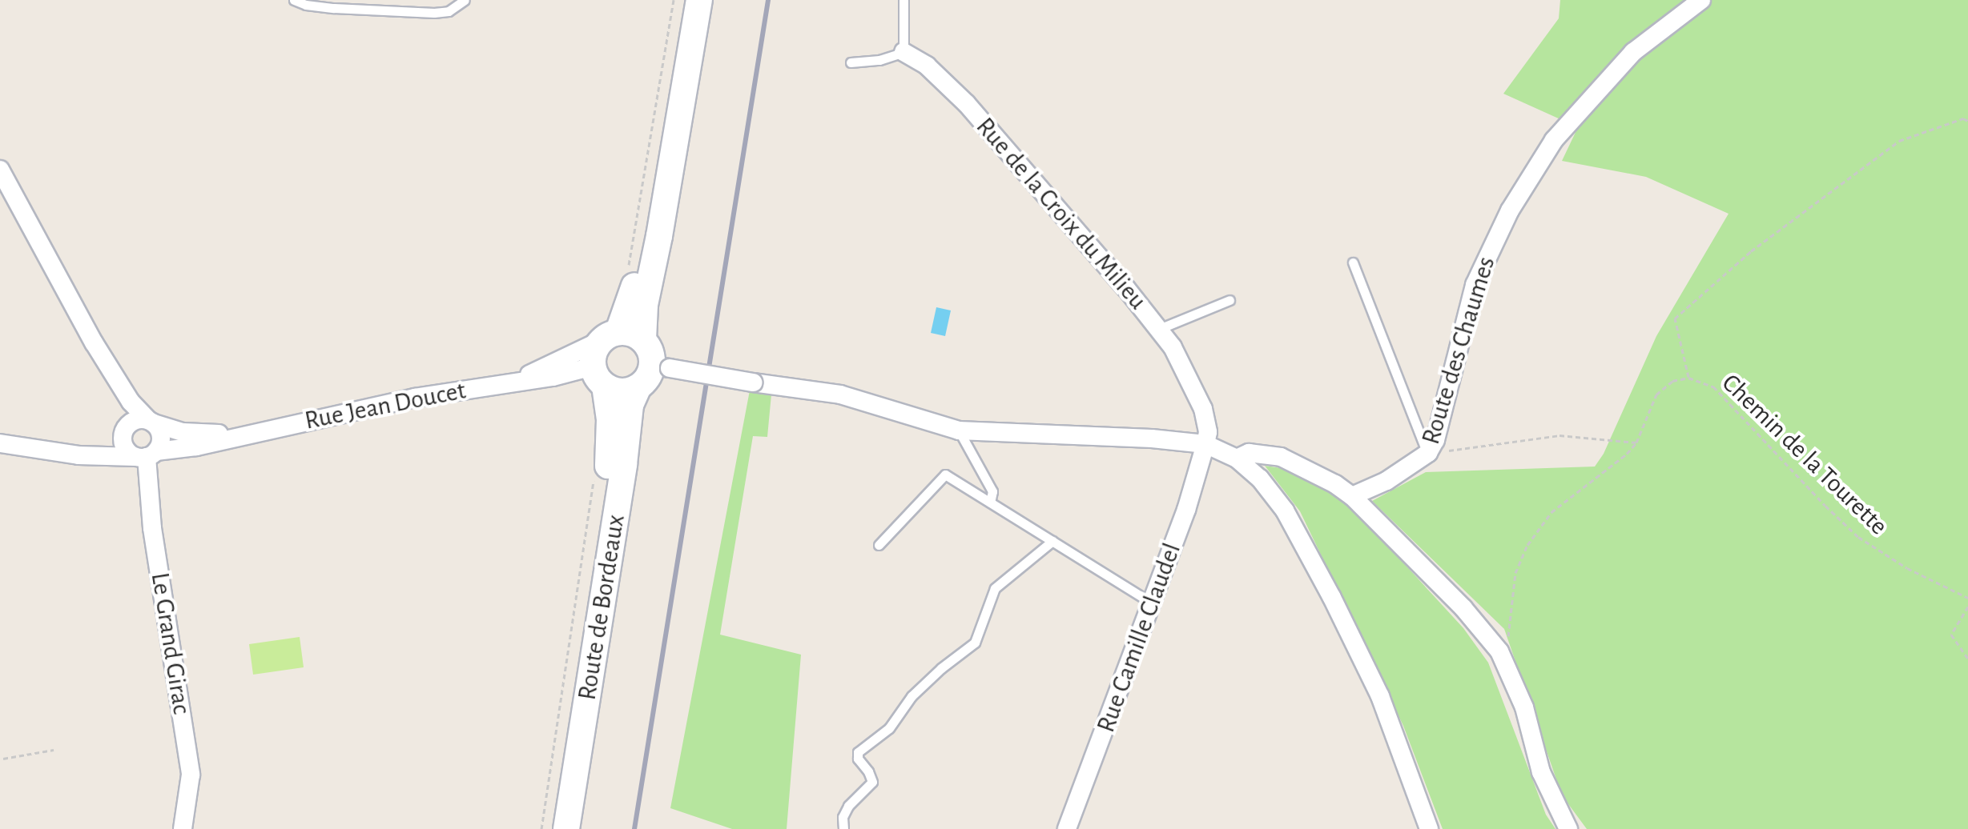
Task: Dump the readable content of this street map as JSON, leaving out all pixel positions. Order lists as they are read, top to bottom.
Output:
{
  "streets": {
    "main road": ["Route de Bordeaux"],
    "street": [
      "Rue de la Croix du Milieu",
      "Route des Chaumes",
      "Rue Jean Doucet",
      "Rue Camille Claudel",
      "Le Grand Girac"
    ],
    "path": ["Chemin de la Tourette"]
  },
  "crossings": [
    ["Rue de la Croix du Milieu", "Rue Camille Claudel"],
    ["Rue Jean Doucet", "Route de Bordeaux"],
    ["Rue Jean Doucet", "Le Grand Girac"]
  ]
}
